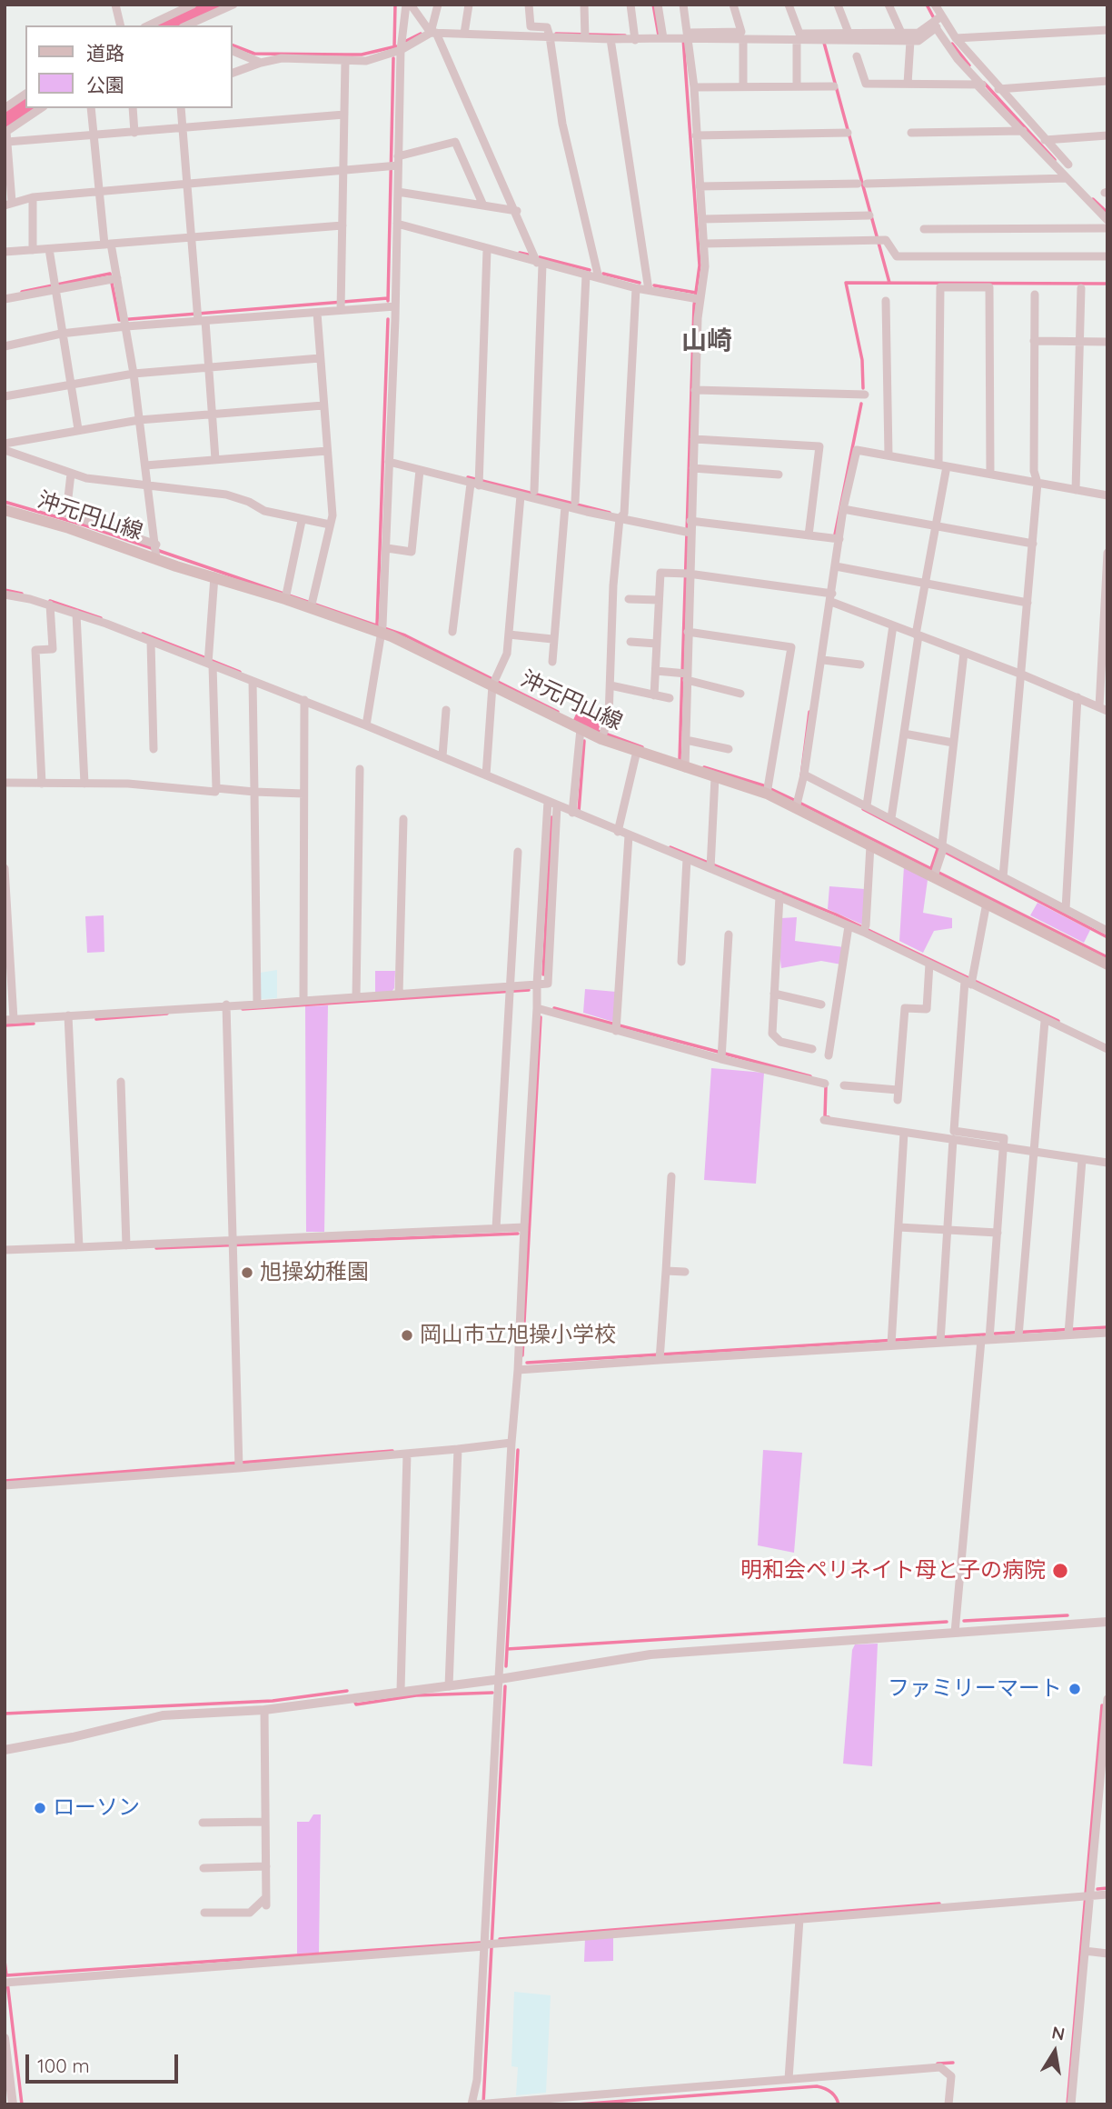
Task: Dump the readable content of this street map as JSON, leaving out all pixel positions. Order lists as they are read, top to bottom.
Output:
{
  "streets": {
    "main road": ["沖元円山線"]
  },
  "districts": ["山崎"],
  "places": [
    "旭操幼稚園",
    "岡山市立旭操小学校",
    "明和会ペリネイト母と子の病院",
    "ファミリーマート",
    "ローソン"
  ],
  "legend": ["道路", "公園"],
  "scale_bar": "100 m",
  "north": "top"
}
